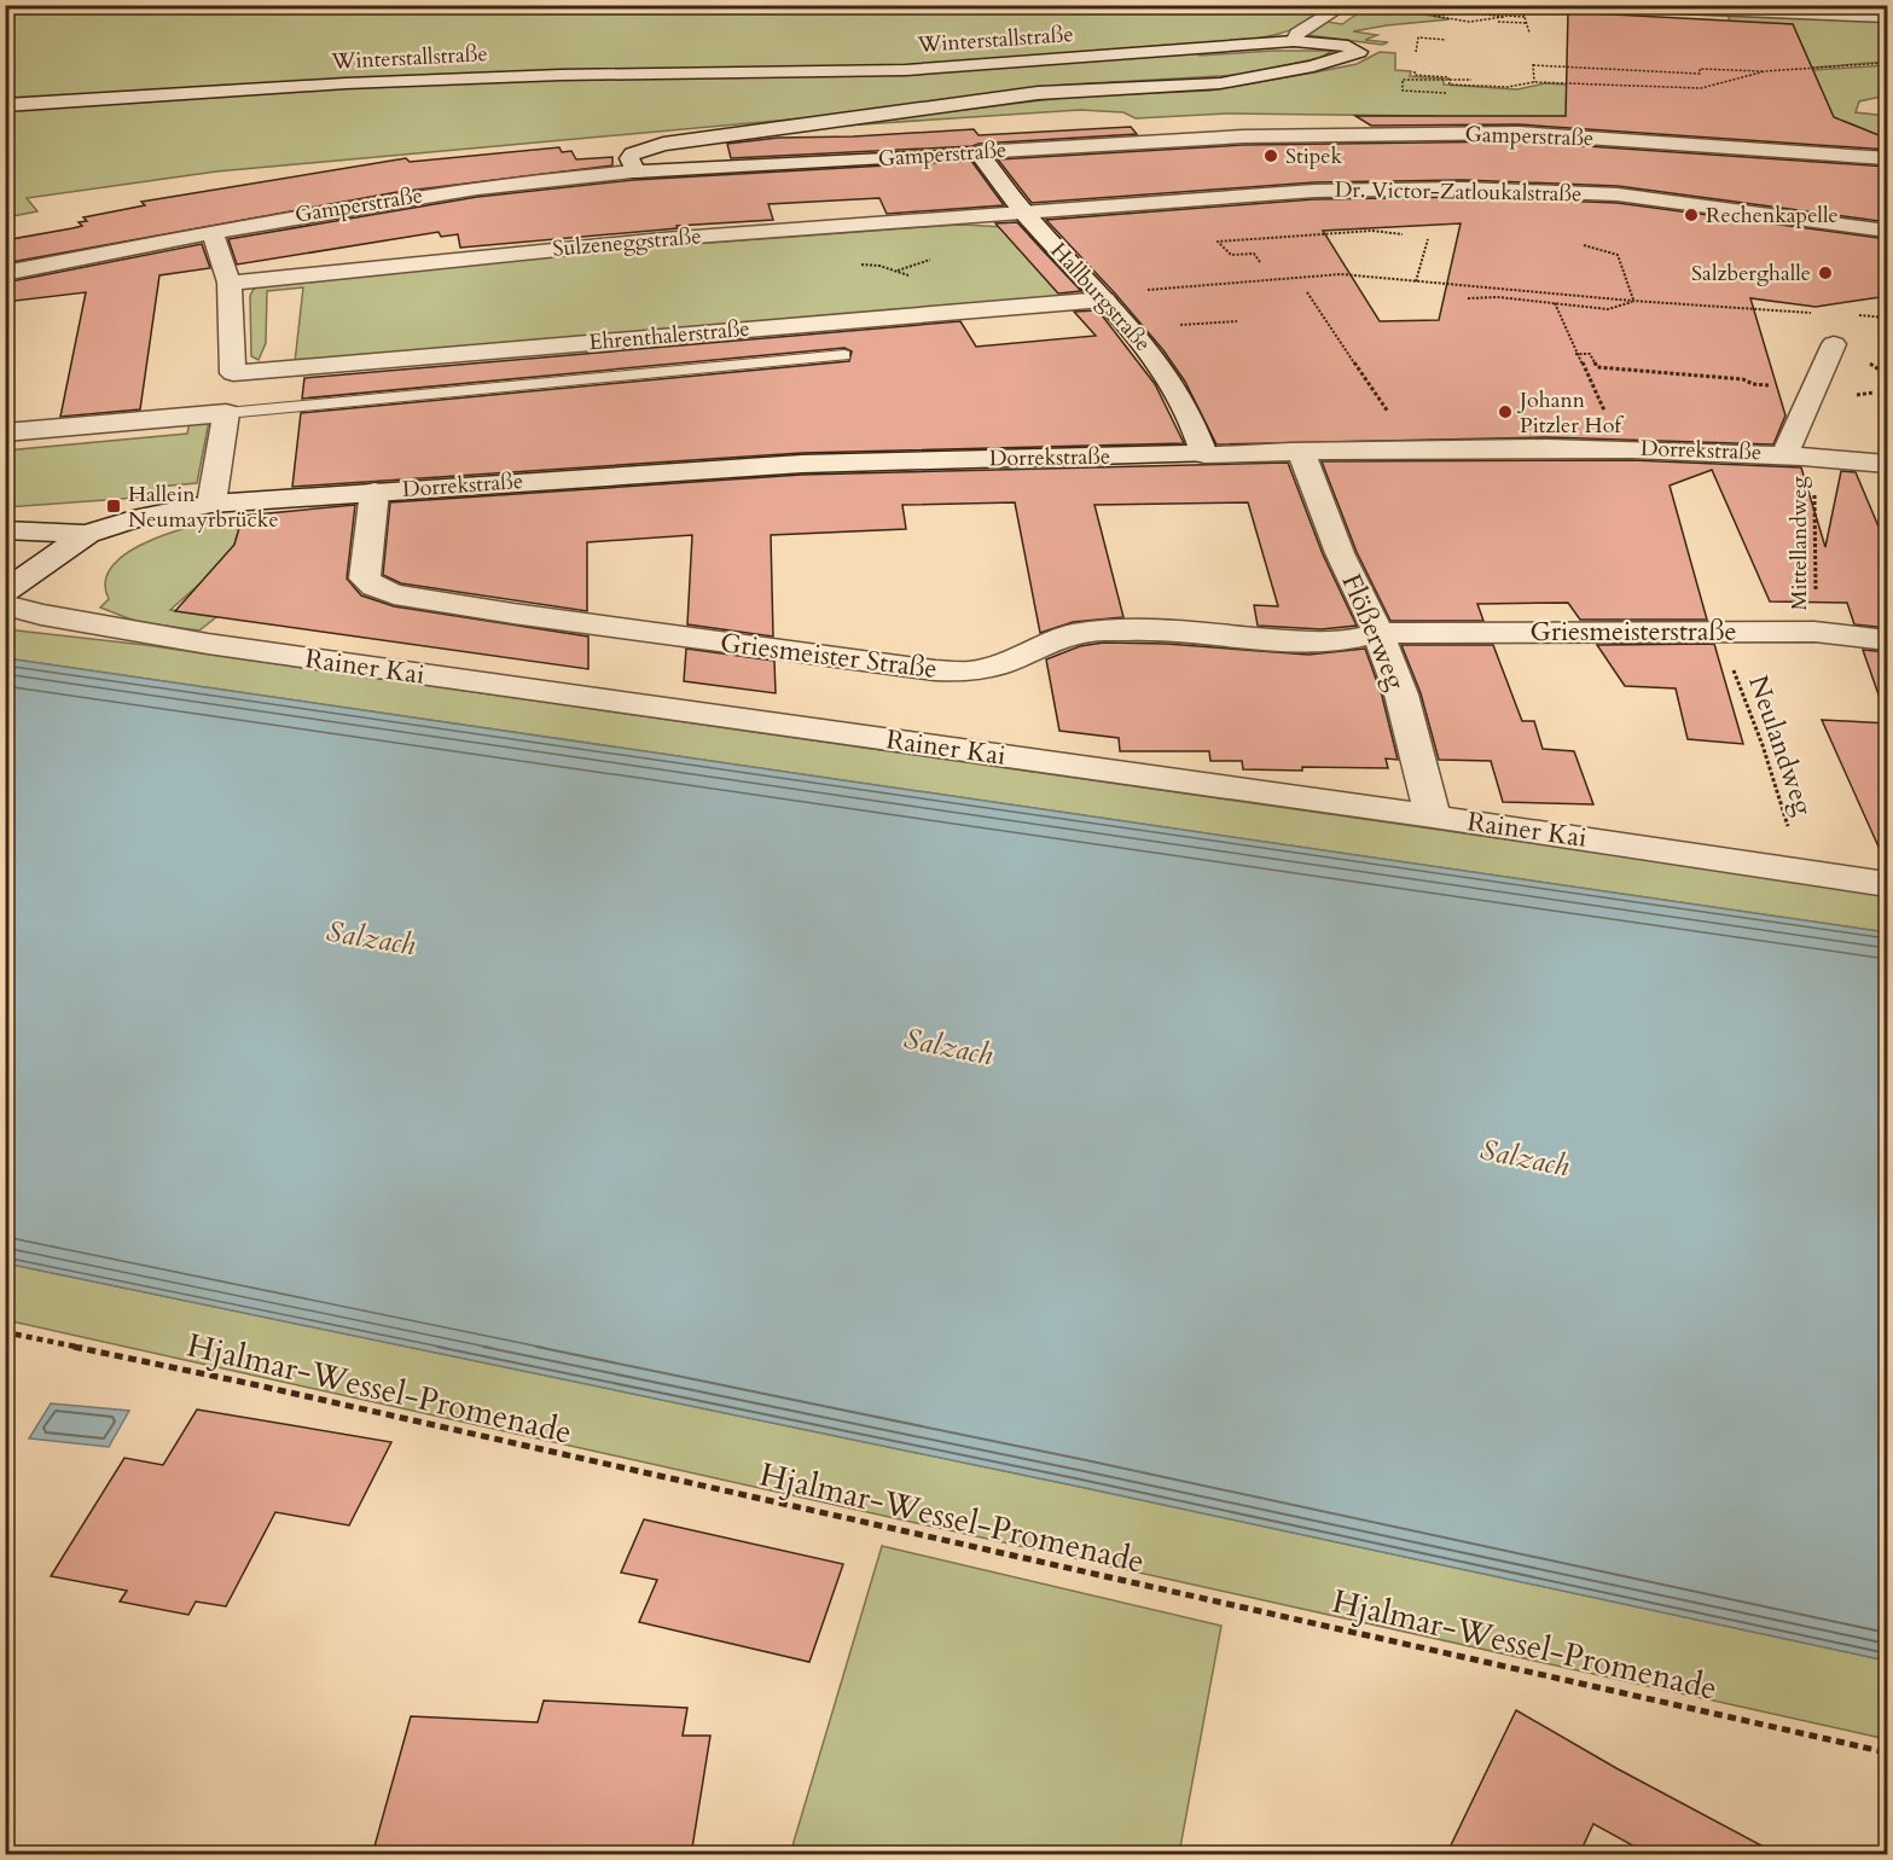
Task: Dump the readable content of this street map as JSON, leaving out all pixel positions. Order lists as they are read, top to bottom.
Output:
{
  "streets": {
    "street": [
      "Winterstallstraße",
      "Gamperstraße",
      "Dr. Victor-Zatloukalstraße",
      "Sulzeneggstraße",
      "Hallburgstraße",
      "Ehrenthalerstraße",
      "Dorrekstraße",
      "Flößerweg",
      "Griesmeisterstraße",
      "Griesmeister Straße",
      "Rainer Kai"
    ],
    "path": ["Mittellandweg", "Neulandweg", "Hjalmar-Wessel-Promenade"]
  },
  "crossings": [
    ["Winterstallstraße", "Gamperstraße"],
    ["Gamperstraße", "Hallburgstraße"],
    ["Dr. Victor-Zatloukalstraße", "Sulzeneggstraße"],
    ["Dr. Victor-Zatloukalstraße", "Hallburgstraße"],
    ["Sulzeneggstraße", "Hallburgstraße"],
    ["Sulzeneggstraße", "Ehrenthalerstraße"],
    ["Hallburgstraße", "Ehrenthalerstraße"],
    ["Hallburgstraße", "Dorrekstraße"],
    ["Dorrekstraße", "Mittellandweg"],
    ["Dorrekstraße", "Flößerweg"],
    ["Dorrekstraße", "Griesmeister Straße"],
    ["Mittellandweg", "Griesmeisterstraße"],
    ["Flößerweg", "Griesmeisterstraße"],
    ["Flößerweg", "Griesmeister Straße"],
    ["Flößerweg", "Rainer Kai"],
    ["Griesmeisterstraße", "Griesmeister Straße"],
    ["Griesmeisterstraße", "Neulandweg"],
    ["Rainer Kai", "Neulandweg"]
  ],
  "water": ["Salzach"],
  "places": {
    "other": [
      "Stipek",
      "Rechenkapelle",
      "Salzberghalle",
      "Johann Pitzler Hof"
    ],
    "transit": ["Hallein Neumayrbrücke"]
  }
}
